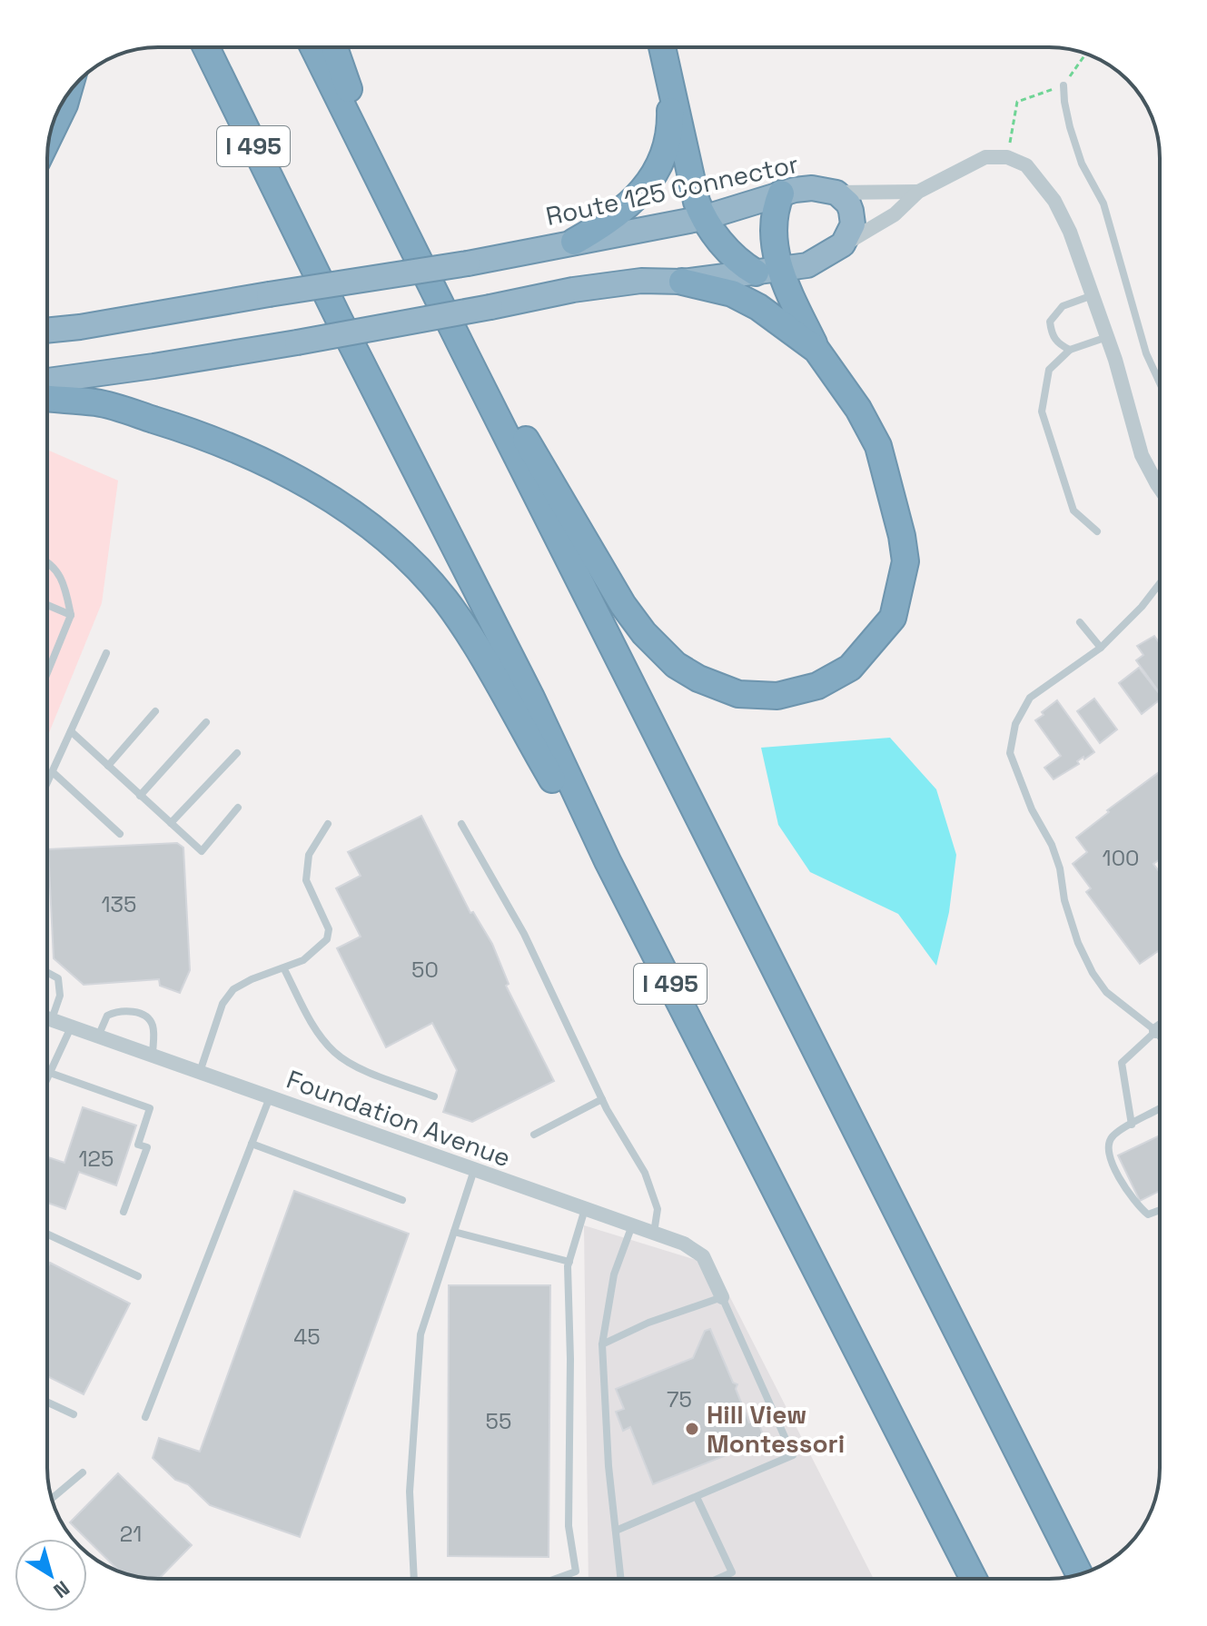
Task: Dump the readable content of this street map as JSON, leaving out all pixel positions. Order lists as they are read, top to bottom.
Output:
{
  "streets": {
    "highway": ["I 495", "Route 125 Connector"],
    "street": ["Foundation Avenue"]
  },
  "places": ["Hill View Montessori"],
  "house_numbers": [
    "100",
    "135",
    "50",
    "125",
    "45",
    "75",
    "55",
    "21"
  ],
  "north": "bottom right"
}
